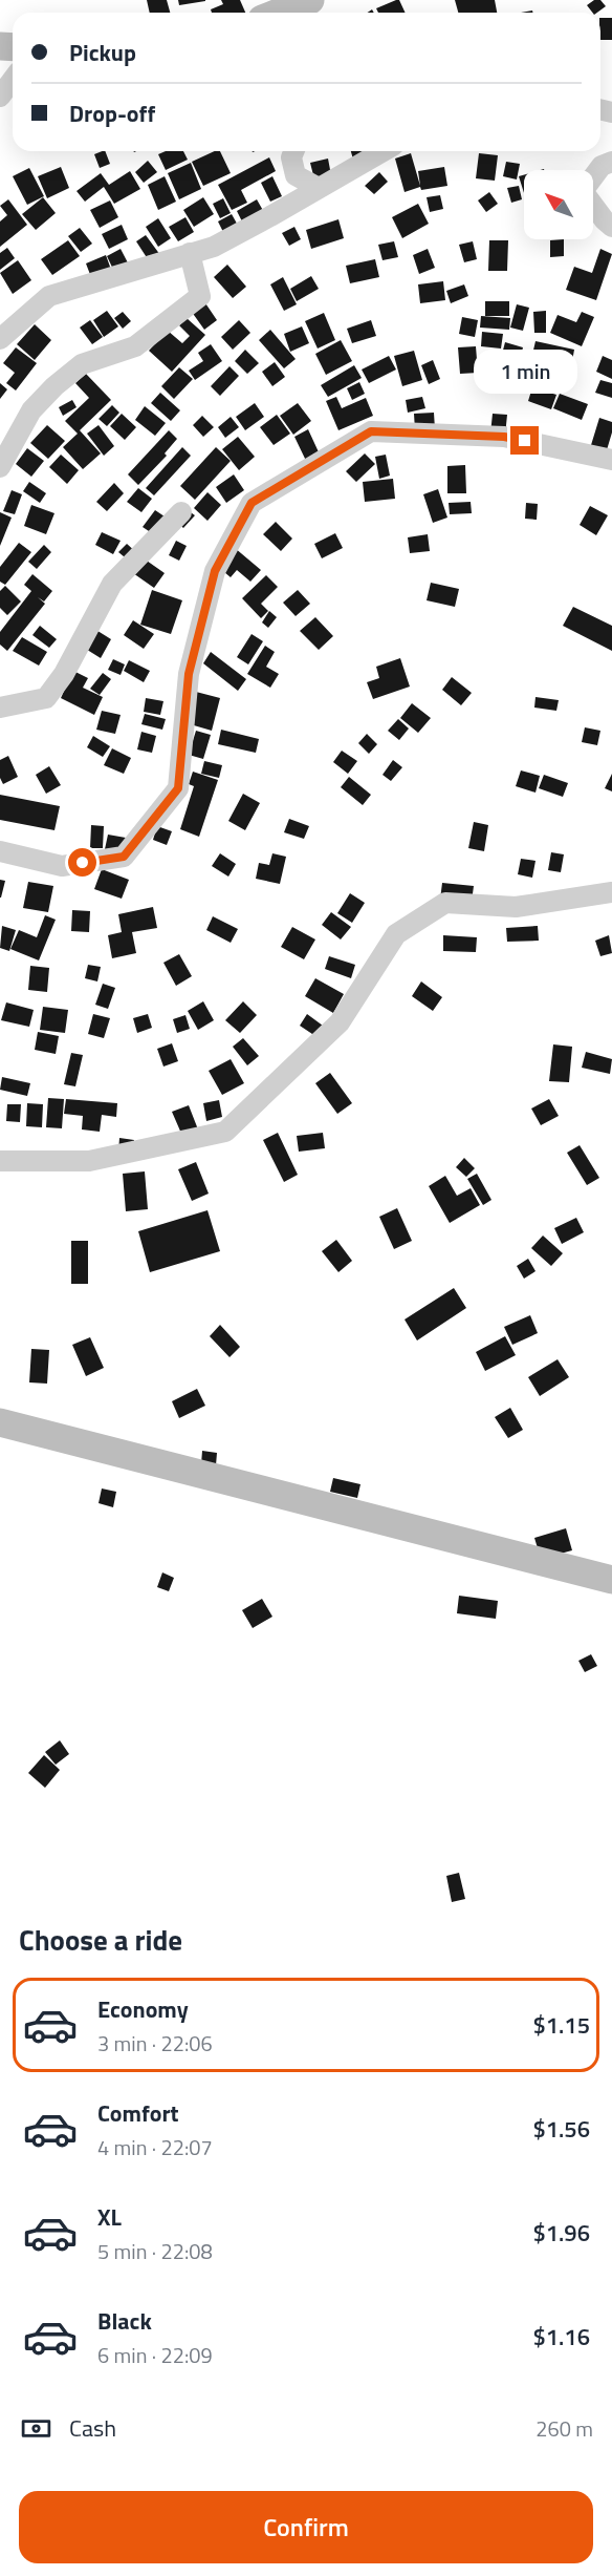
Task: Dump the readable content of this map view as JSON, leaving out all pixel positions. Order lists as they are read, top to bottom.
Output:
{
  "north": "top left",
  "page": {
    "banner": ["Pickup", "Drop-off"],
    "bubble": "1 min",
    "heading": "Choose a ride",
    "list": [
      {
        "name": "Economy",
        "note": "3 min · 22:06",
        "value": "$1.15"
      },
      {
        "name": "Comfort",
        "note": "4 min · 22:07",
        "value": "$1.56"
      },
      {
        "name": "XL",
        "note": "5 min · 22:08",
        "value": "$1.96"
      },
      {
        "name": "Black",
        "note": "6 min · 22:09",
        "value": "$1.16"
      }
    ],
    "pay": ["Cash", "260 m"],
    "buttons": "Confirm"
  }
}
